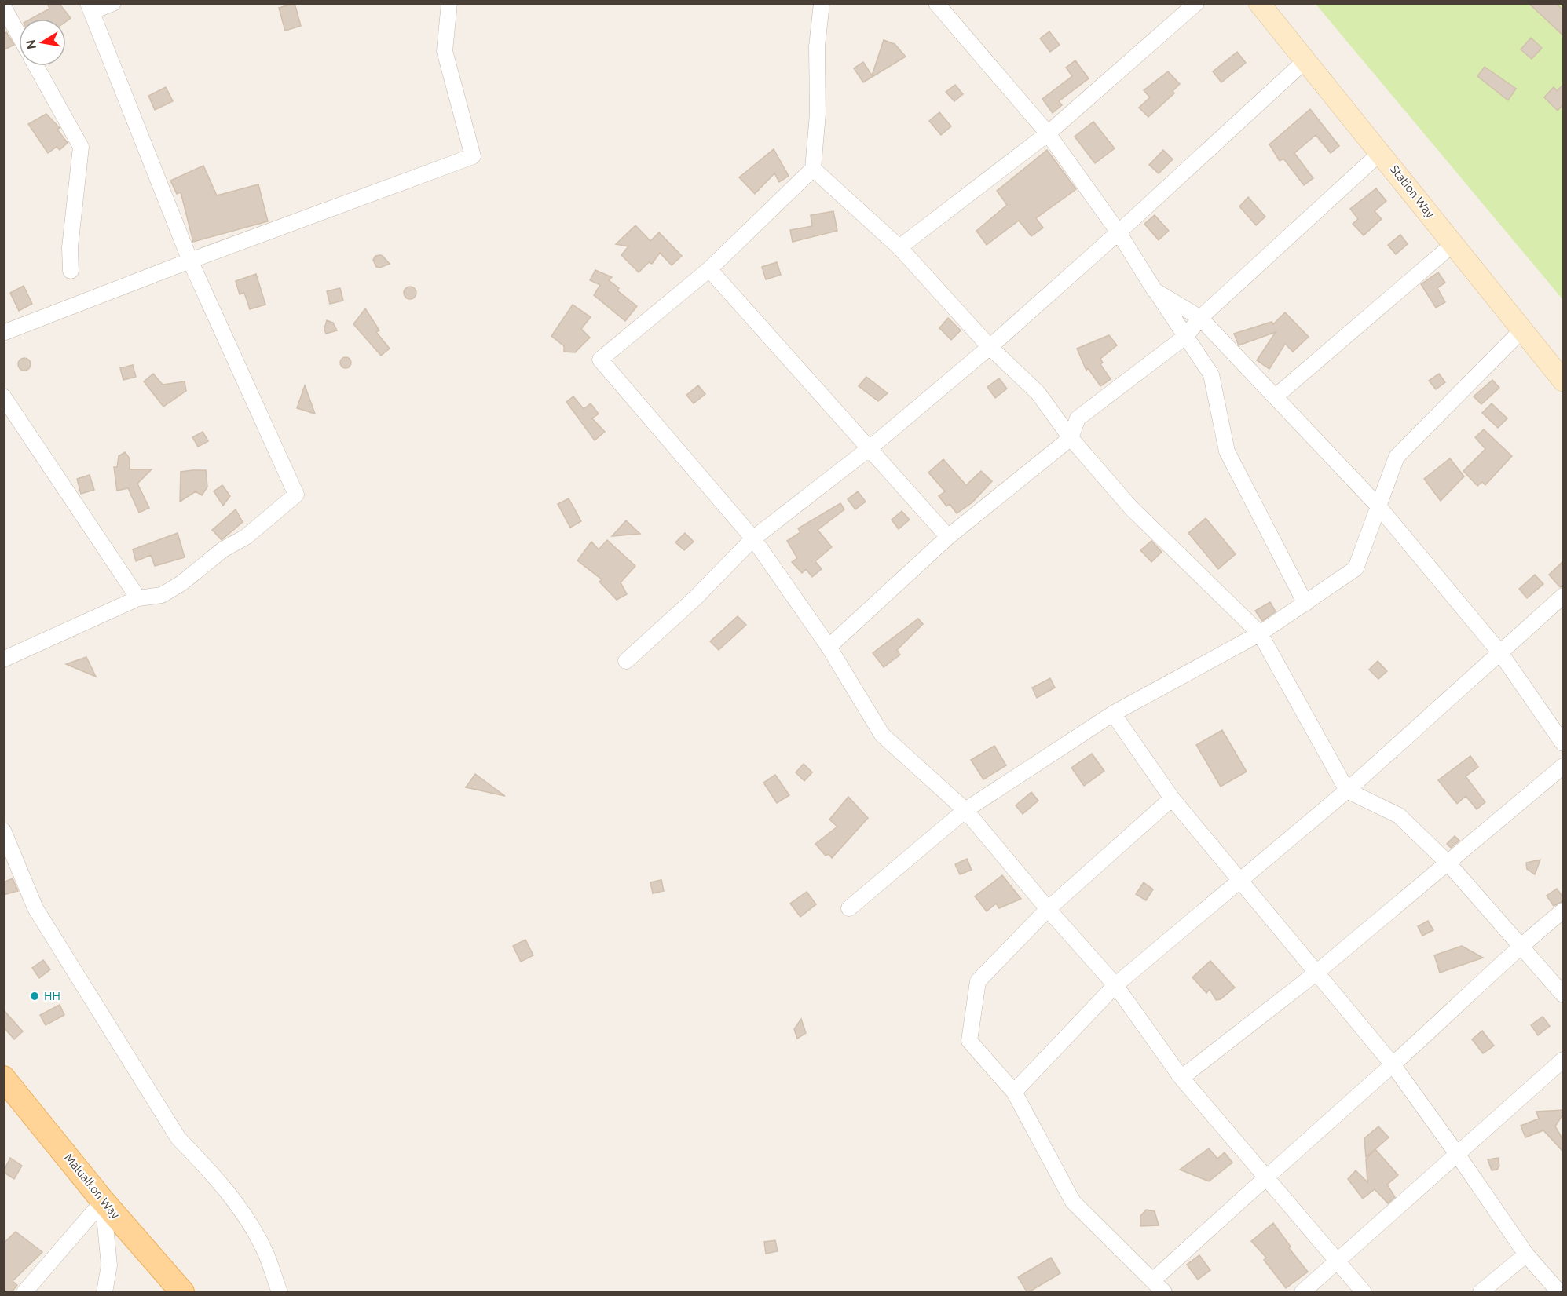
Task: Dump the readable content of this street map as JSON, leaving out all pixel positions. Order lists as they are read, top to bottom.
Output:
{
  "streets": {
    "main road": ["Station Way", "Malualkon Way"]
  },
  "places": ["HH"],
  "north": "left"
}
